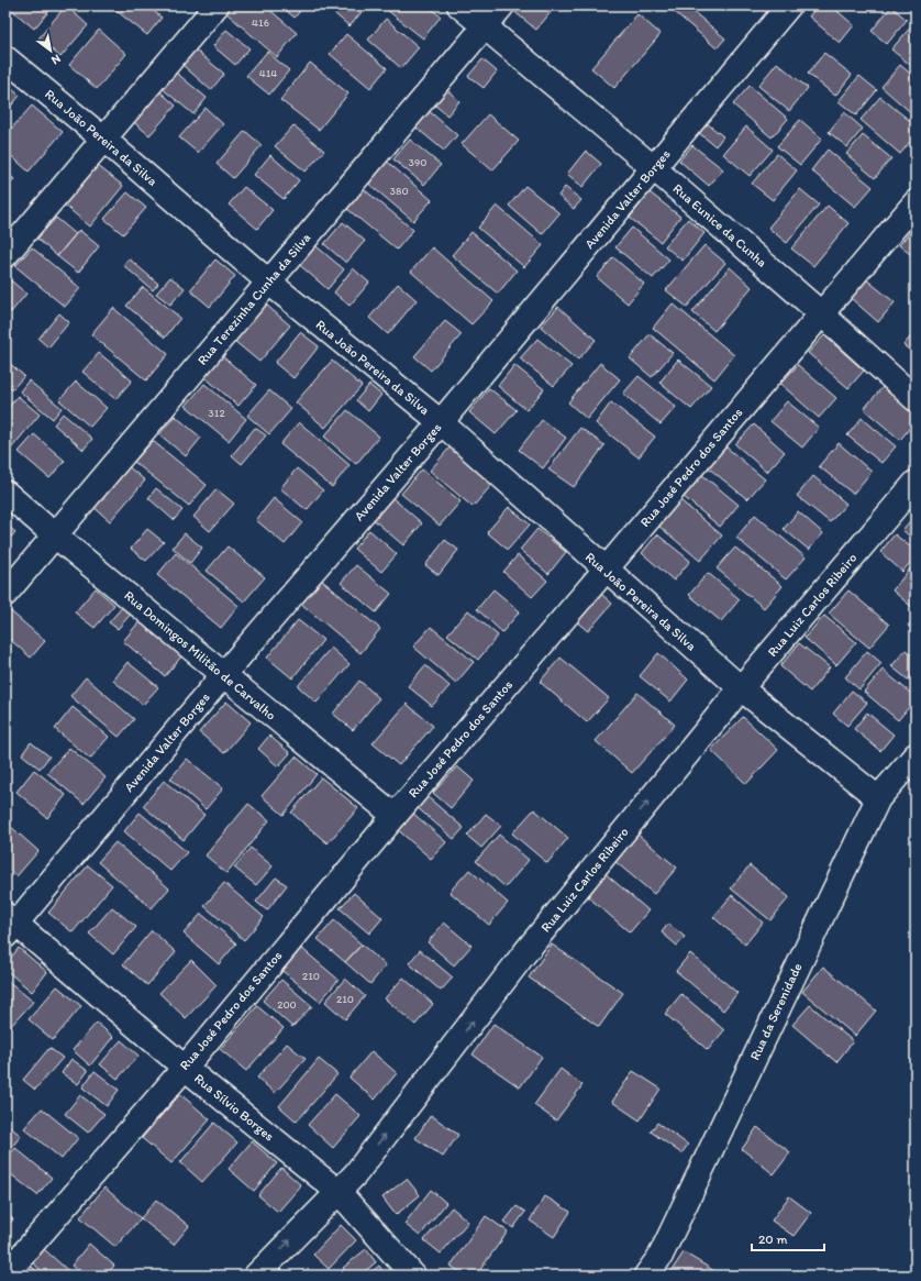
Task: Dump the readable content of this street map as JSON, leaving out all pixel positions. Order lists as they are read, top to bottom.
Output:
{
  "streets": {
    "street": [
      "Rua João Pereira da Silva",
      "Avenida Valter Borges",
      "Rua Eunice da Cunha",
      "Rua Terezinha Cunha da Silva",
      "Rua José Pedro dos Santos",
      "Rua Luiz Carlos Ribeiro",
      "Rua Domingos Militão de Carvalho",
      "Rua da Serenidade",
      "Rua Sílvio Borges"
    ]
  },
  "crossings": [
    ["Rua João Pereira da Silva", "Avenida Valter Borges"],
    ["Rua João Pereira da Silva", "Rua Terezinha Cunha da Silva"],
    ["Rua João Pereira da Silva", "Rua José Pedro dos Santos"],
    ["Rua João Pereira da Silva", "Rua Luiz Carlos Ribeiro"],
    ["Rua João Pereira da Silva", "Rua da Serenidade"],
    ["Avenida Valter Borges", "Rua Eunice da Cunha"],
    ["Avenida Valter Borges", "Rua Domingos Militão de Carvalho"],
    ["Avenida Valter Borges", "Rua Sílvio Borges"],
    ["Rua Eunice da Cunha", "Rua Terezinha Cunha da Silva"],
    ["Rua Eunice da Cunha", "Rua José Pedro dos Santos"],
    ["Rua Terezinha Cunha da Silva", "Rua Domingos Militão de Carvalho"],
    ["Rua José Pedro dos Santos", "Rua Domingos Militão de Carvalho"],
    ["Rua José Pedro dos Santos", "Rua Sílvio Borges"],
    ["Rua Luiz Carlos Ribeiro", "Rua Sílvio Borges"]
  ],
  "one_way": ["Rua Luiz Carlos Ribeiro"],
  "house_numbers": [
    "416",
    "414",
    "390",
    "380",
    "312",
    "210",
    "210",
    "200"
  ],
  "scale_bar": "20 m",
  "north": "bottom right"
}
